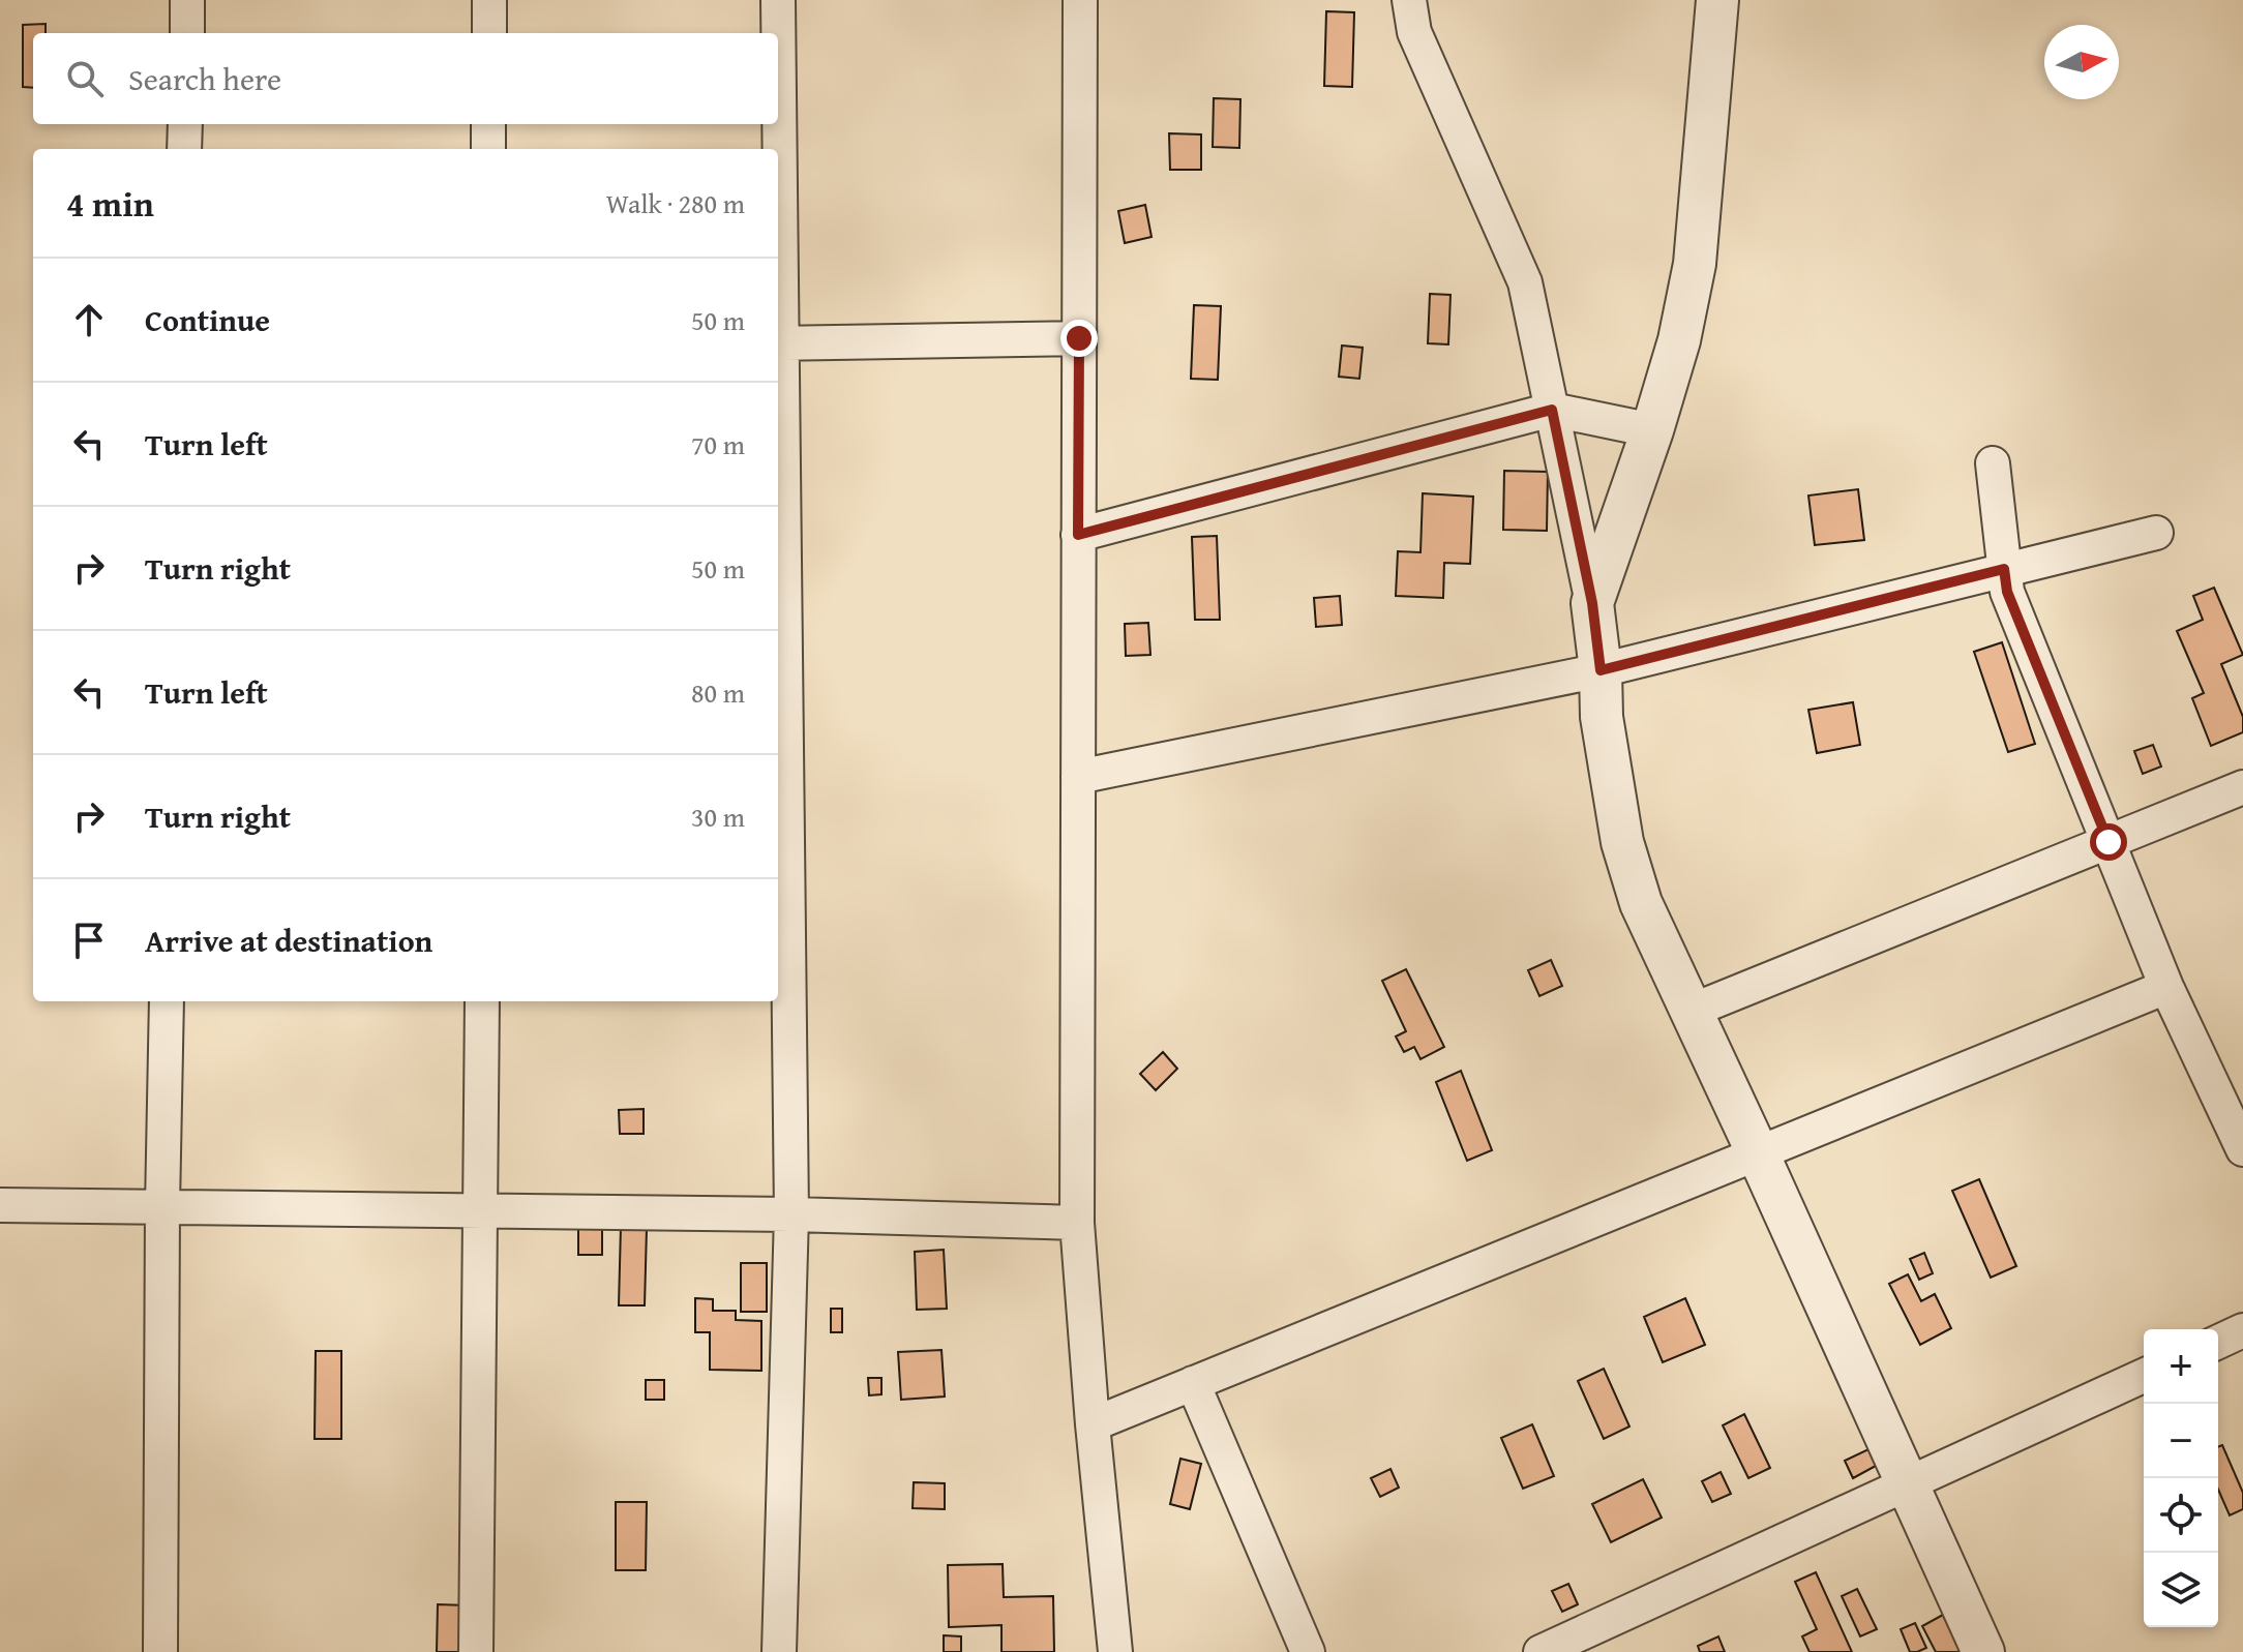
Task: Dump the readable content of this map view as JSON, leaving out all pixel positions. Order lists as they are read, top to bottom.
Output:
{
  "north": "right",
  "page": {
    "search": "Search here",
    "heading": ["4 min", "Walk · 280 m"],
    "list": [
      ["Continue", "50 m"],
      ["Turn left", "70 m"],
      ["Turn right", "50 m"],
      ["Turn left", "80 m"],
      ["Turn right", "30 m"],
      "Arrive at destination"
    ],
    "map_buttons": ["+", "−"]
  }
}
